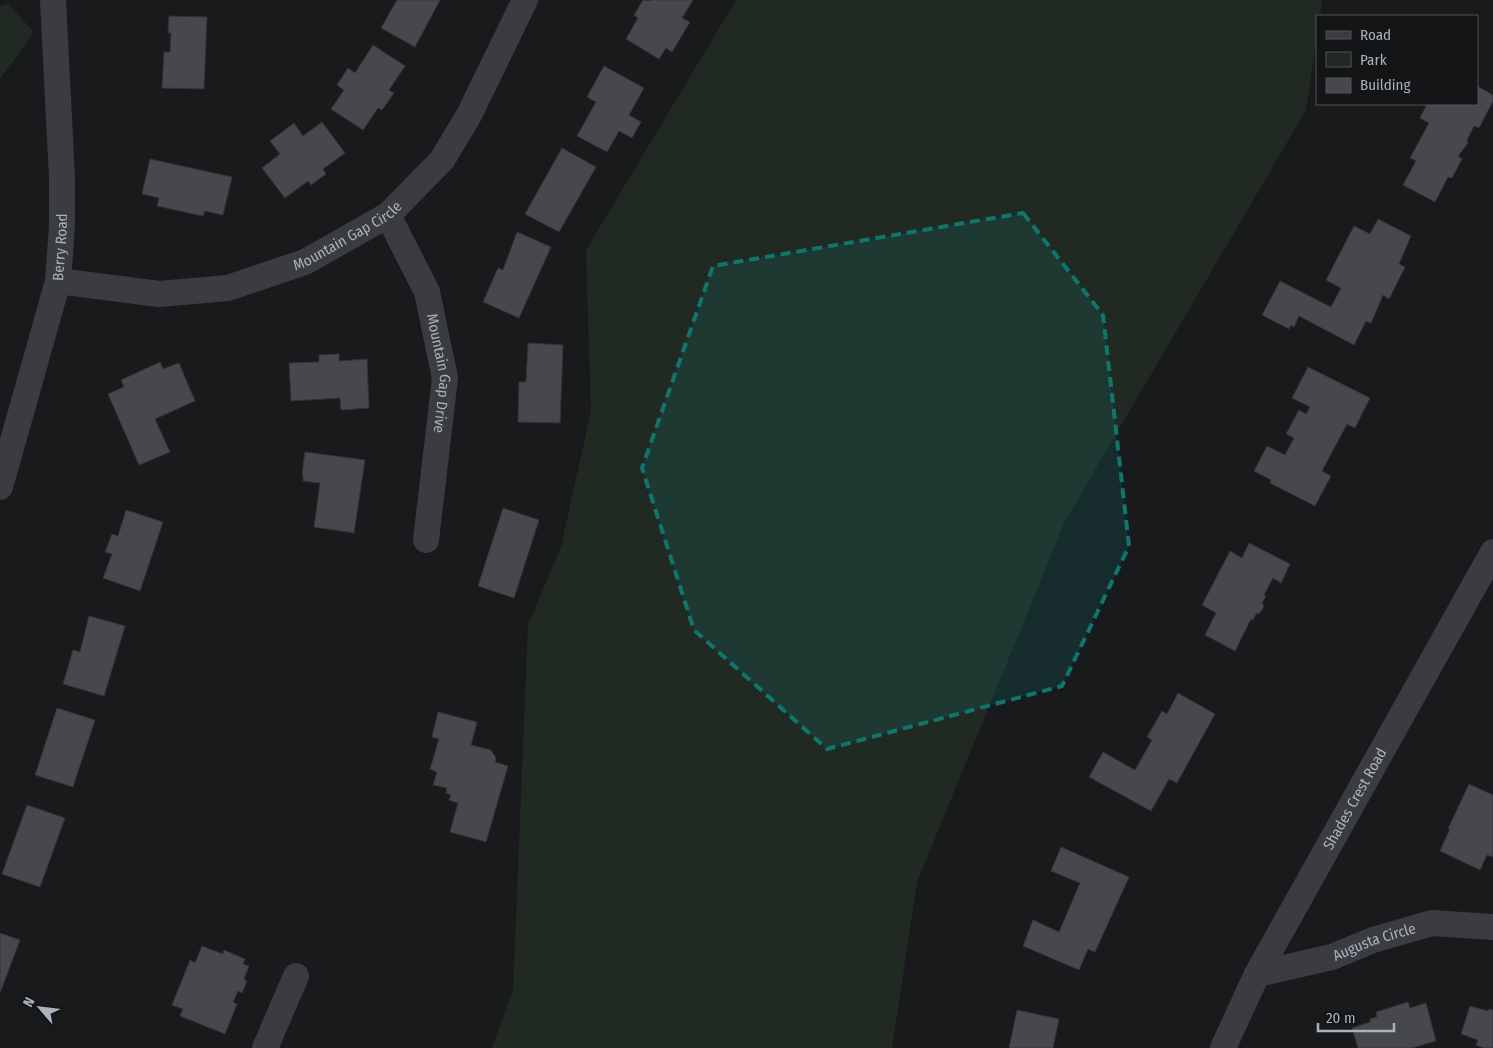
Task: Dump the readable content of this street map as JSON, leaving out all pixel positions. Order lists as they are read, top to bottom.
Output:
{
  "streets": {
    "street": [
      "Mountain Gap Circle",
      "Berry Road",
      "Mountain Gap Drive",
      "Shades Crest Road",
      "Augusta Circle"
    ]
  },
  "crossings": [
    ["Mountain Gap Circle", "Berry Road"],
    ["Mountain Gap Circle", "Mountain Gap Drive"],
    ["Shades Crest Road", "Augusta Circle"]
  ],
  "legend": ["Road", "Park", "Building"],
  "scale_bar": "20 m",
  "north": "top left"
}
